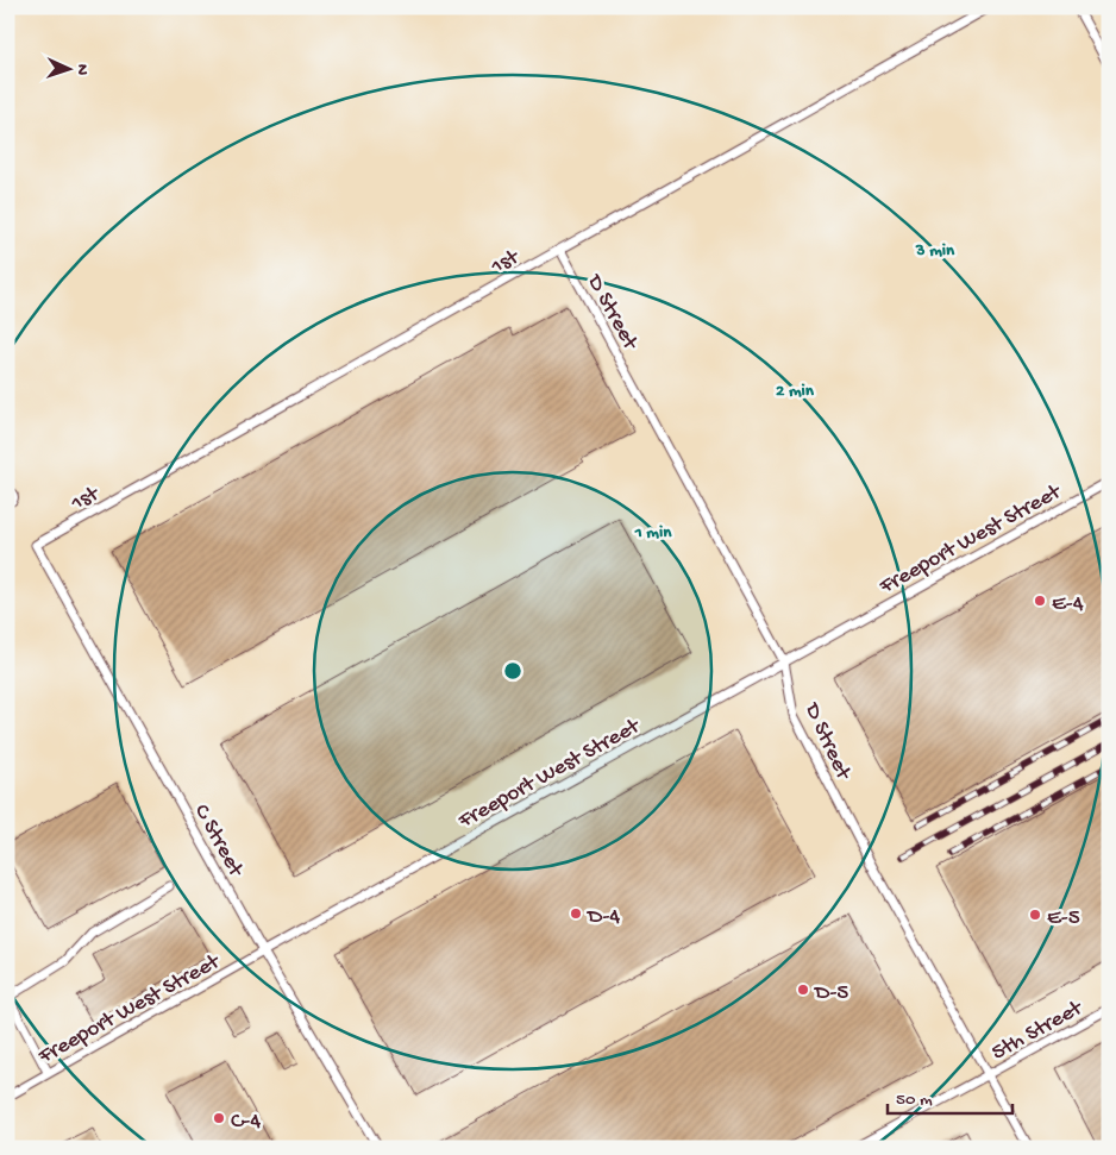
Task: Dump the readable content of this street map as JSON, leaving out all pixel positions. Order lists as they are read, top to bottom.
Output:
{
  "streets": {
    "lane": [
      "1st",
      "D Street",
      "Freeport West Street",
      "C Street",
      "5th Street"
    ]
  },
  "crossings": [
    ["1st", "D Street"],
    ["1st", "C Street"],
    ["D Street", "Freeport West Street"],
    ["D Street", "5th Street"],
    ["Freeport West Street", "C Street"]
  ],
  "places": [
    "E-4",
    "D-4",
    "E-5",
    "D-5",
    "C-4"
  ],
  "scale_bar": "50 m",
  "north": "right",
  "rings": ["3 min", "2 min", "1 min"]
}
